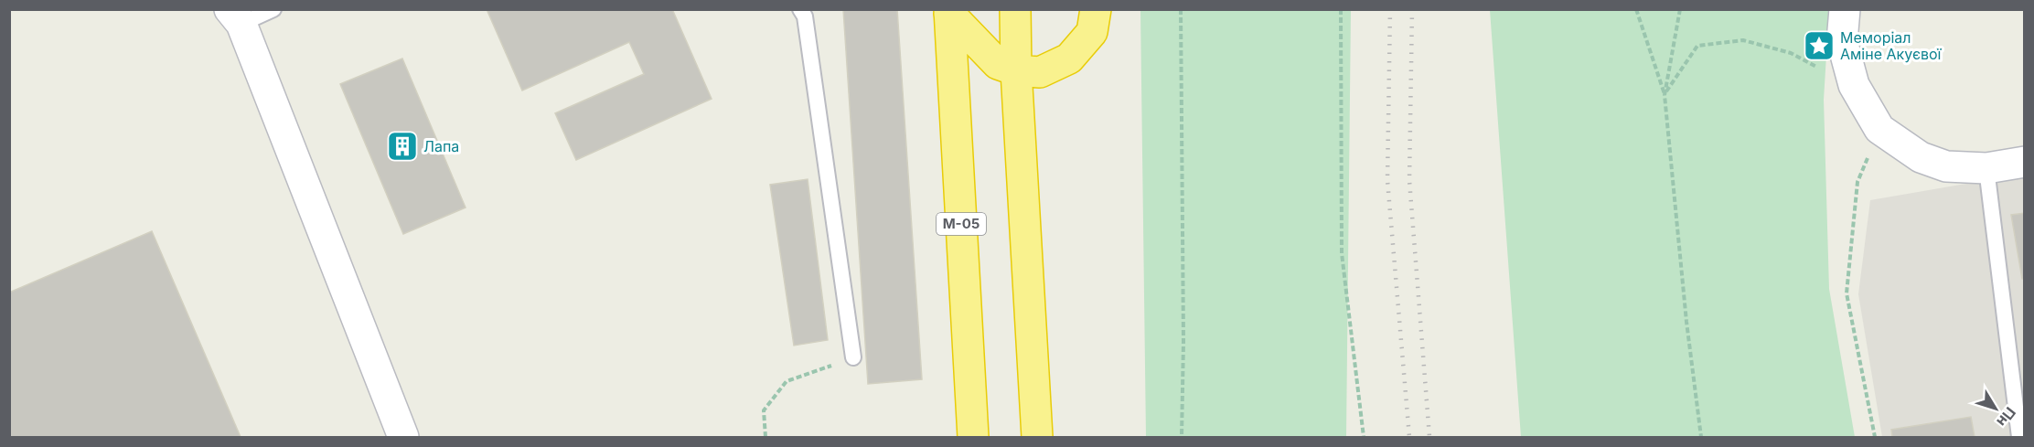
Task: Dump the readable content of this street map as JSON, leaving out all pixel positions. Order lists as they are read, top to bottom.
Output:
{
  "streets": {
    "highway": ["М-05"]
  },
  "places": {
    "place": ["Меморіал Аміне Акуєвої"],
    "building": ["Лапа"]
  },
  "north": "bottom right"
}
